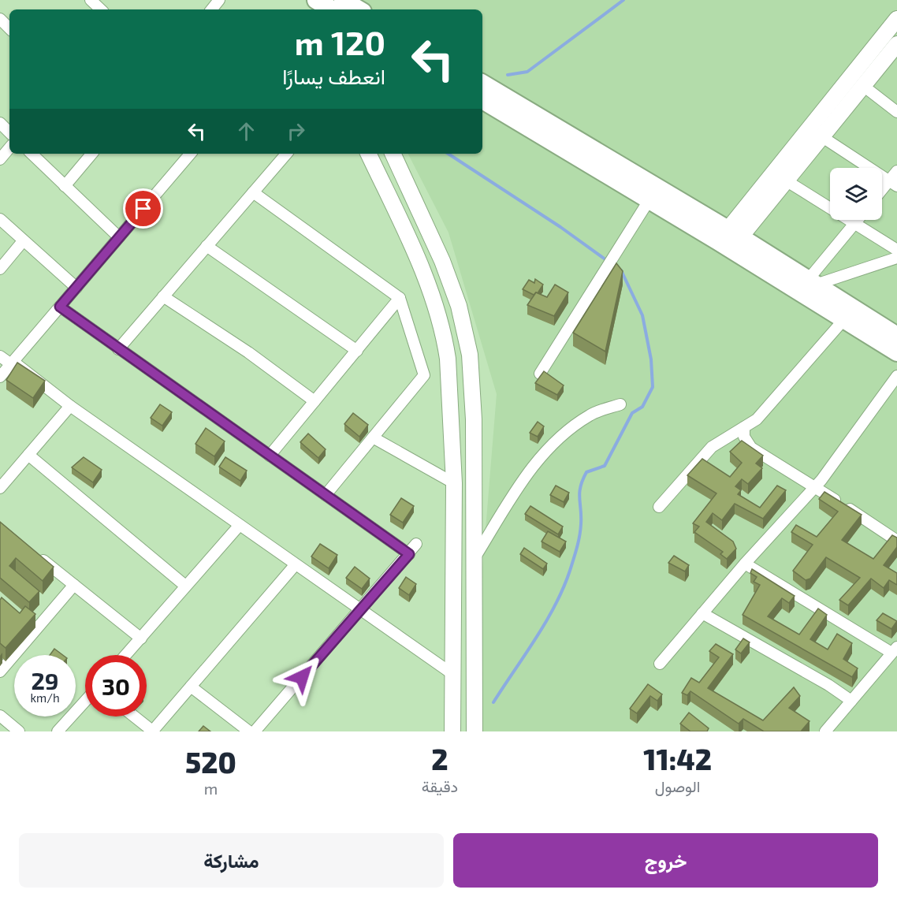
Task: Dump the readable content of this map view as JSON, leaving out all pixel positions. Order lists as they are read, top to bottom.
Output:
{
  "page": {
    "turn": ["120 m", "انعطف يسارًا"],
    "speed": "29 km/h",
    "limit": "30",
    "eta": [
      "11:42",
      "الوصول",
      "2",
      "دقيقة",
      "520",
      "m"
    ],
    "buttons": ["خروج", "مشاركة"]
  }
}
